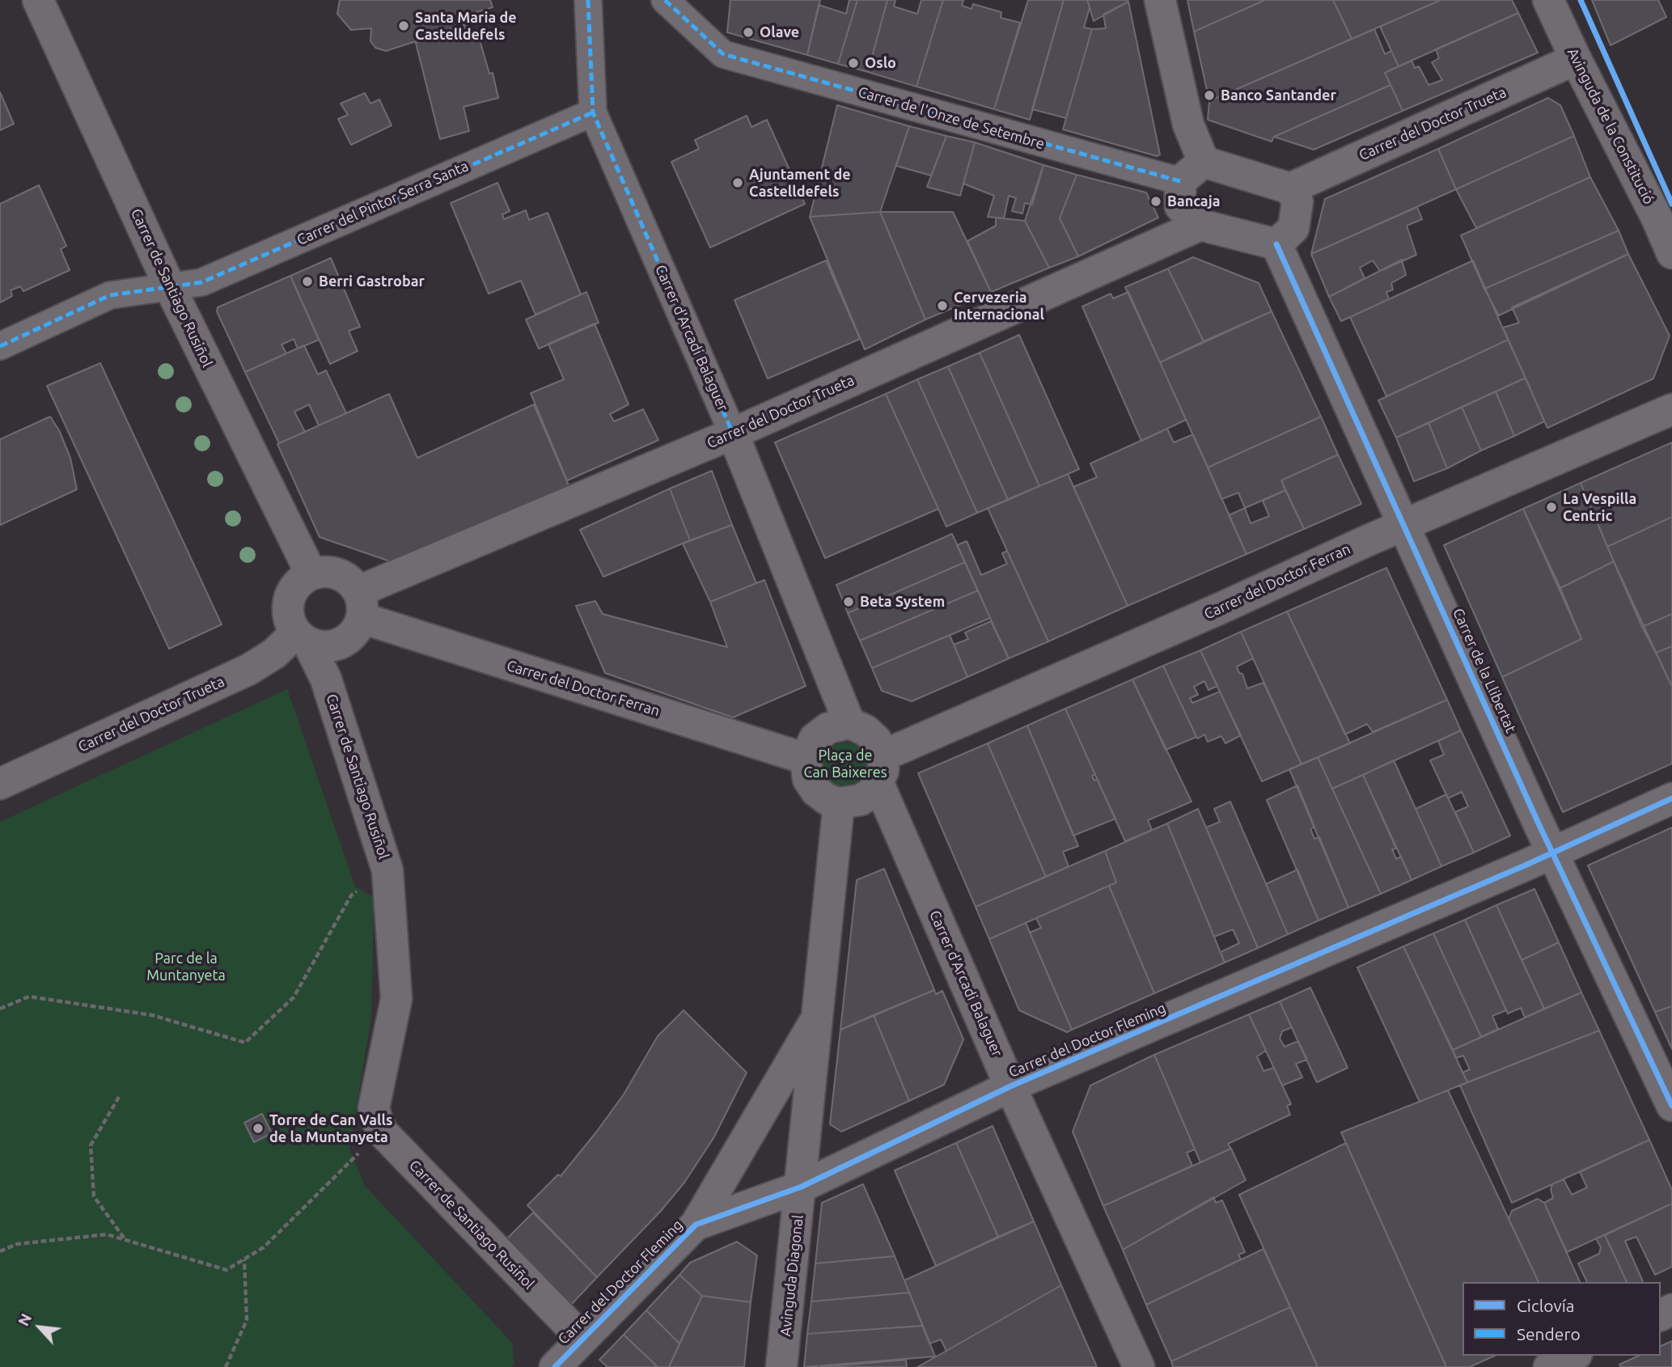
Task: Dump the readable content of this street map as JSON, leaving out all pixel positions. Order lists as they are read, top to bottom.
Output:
{
  "streets": {
    "street": [
      "Carrer de l'Onze de Setembre",
      "Carrer del Doctor Trueta",
      "Avinguda de la Constitució",
      "Carrer del Pintor Serra Santa",
      "Carrer de Santiago Rusiñol",
      "Carrer d'Arcadi Balaguer",
      "Carrer del Doctor Ferran",
      "Carrer de la Llibertat",
      "Carrer del Doctor Fleming",
      "Avinguda Diagonal"
    ]
  },
  "crossings": [
    ["Carrer del Doctor Trueta", "Avinguda de la Constitució"],
    ["Carrer del Doctor Trueta", "Carrer de Santiago Rusiñol"],
    ["Carrer del Doctor Trueta", "Carrer d'Arcadi Balaguer"],
    ["Carrer del Doctor Trueta", "Carrer del Doctor Ferran"],
    ["Carrer del Pintor Serra Santa", "Carrer de Santiago Rusiñol"],
    ["Carrer del Pintor Serra Santa", "Carrer d'Arcadi Balaguer"],
    ["Carrer de Santiago Rusiñol", "Carrer del Doctor Ferran"],
    ["Carrer de Santiago Rusiñol", "Carrer del Doctor Fleming"],
    ["Carrer d'Arcadi Balaguer", "Carrer del Doctor Ferran"],
    ["Carrer d'Arcadi Balaguer", "Carrer del Doctor Fleming"],
    ["Carrer d'Arcadi Balaguer", "Avinguda Diagonal"],
    ["Carrer del Doctor Ferran", "Carrer de la Llibertat"],
    ["Carrer del Doctor Ferran", "Avinguda Diagonal"],
    ["Carrer de la Llibertat", "Carrer del Doctor Fleming"],
    ["Carrer del Doctor Fleming", "Avinguda Diagonal"]
  ],
  "parks": ["Plaça de Can Baixeres", "Parc de la Muntanyeta"],
  "places": [
    "Santa Maria de Castelldefels",
    "Olave",
    "Oslo",
    "Banco Santander",
    "Ajuntament de Castelldefels",
    "Bancaja",
    "Berri Gastrobar",
    "Cervezeria Internacional",
    "La Vespilla Centric",
    "Beta System",
    "Torre de Can Valls de la Muntanyeta"
  ],
  "legend": ["Ciclovía", "Sendero"],
  "north": "top left"
}
